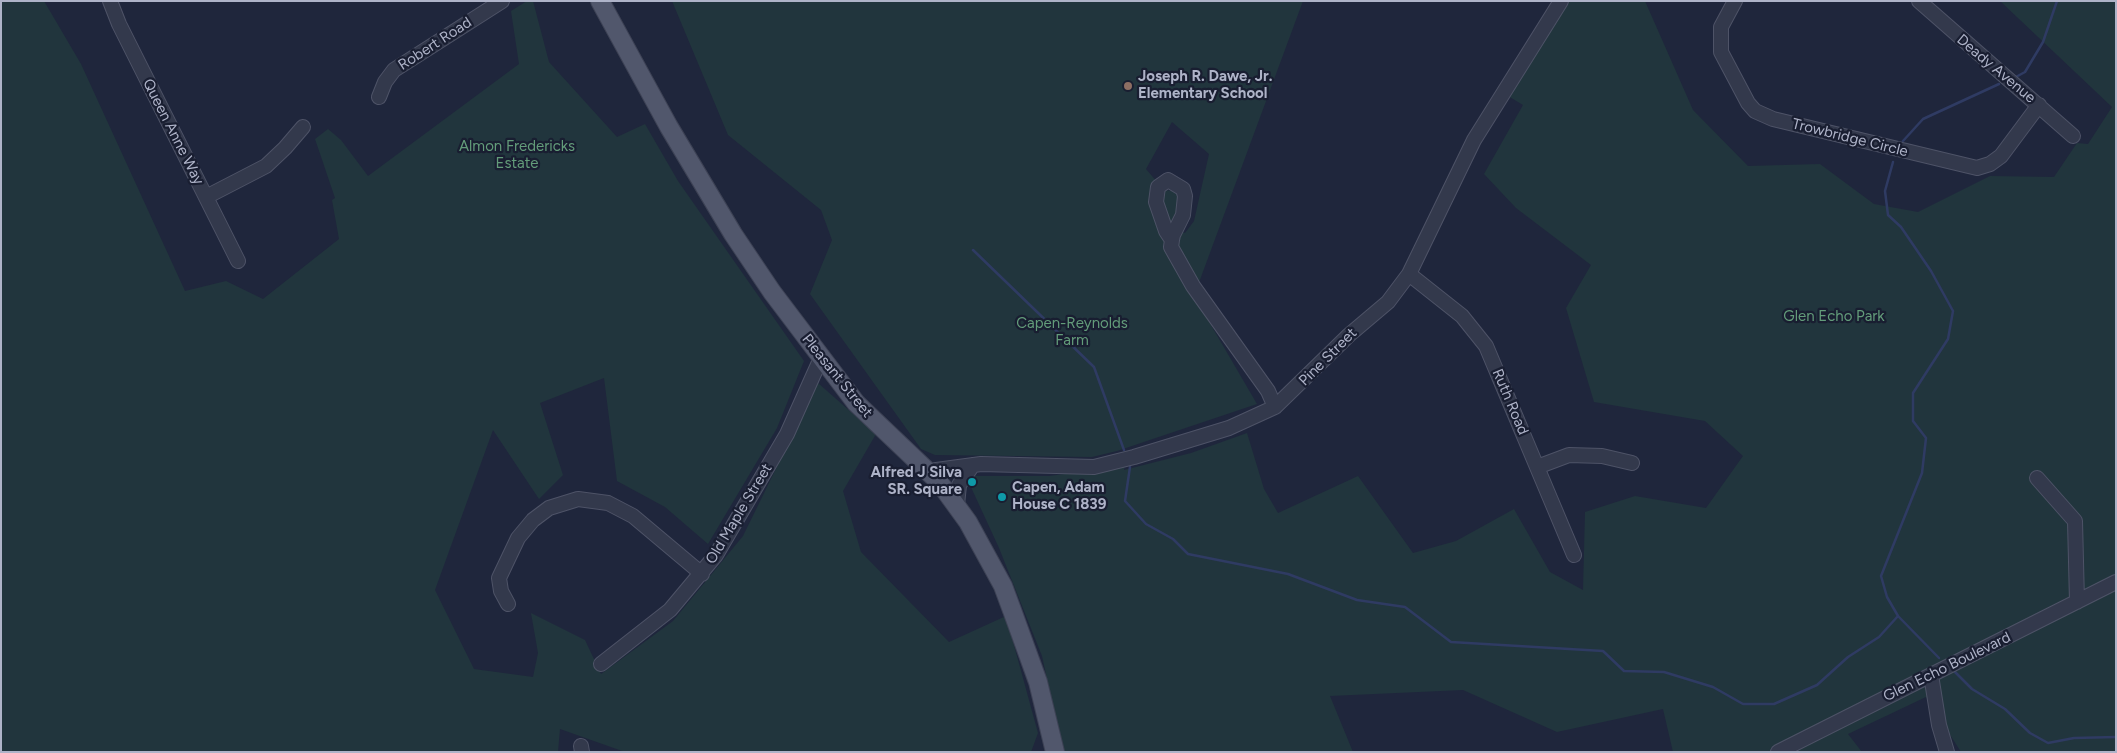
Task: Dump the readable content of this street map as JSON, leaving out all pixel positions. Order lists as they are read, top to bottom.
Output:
{
  "streets": {
    "main road": ["Pleasant Street"],
    "street": [
      "Robert Road",
      "Deady Avenue",
      "Queen Anne Way",
      "Trowbridge Circle",
      "Pine Street",
      "Ruth Road",
      "Old Maple Street",
      "Glen Echo Boulevard"
    ]
  },
  "crossings": [
    ["Deady Avenue", "Trowbridge Circle"],
    ["Pine Street", "Pleasant Street"],
    ["Pine Street", "Ruth Road"],
    ["Pleasant Street", "Old Maple Street"]
  ],
  "parks": ["Almon Fredericks Estate", "Glen Echo Park", "Capen-Reynolds Farm"],
  "places": ["Joseph R. Dawe, Jr. Elementary School", "Alfred J Silva SR. Square", "Capen, Adam House C 1839"]
}
